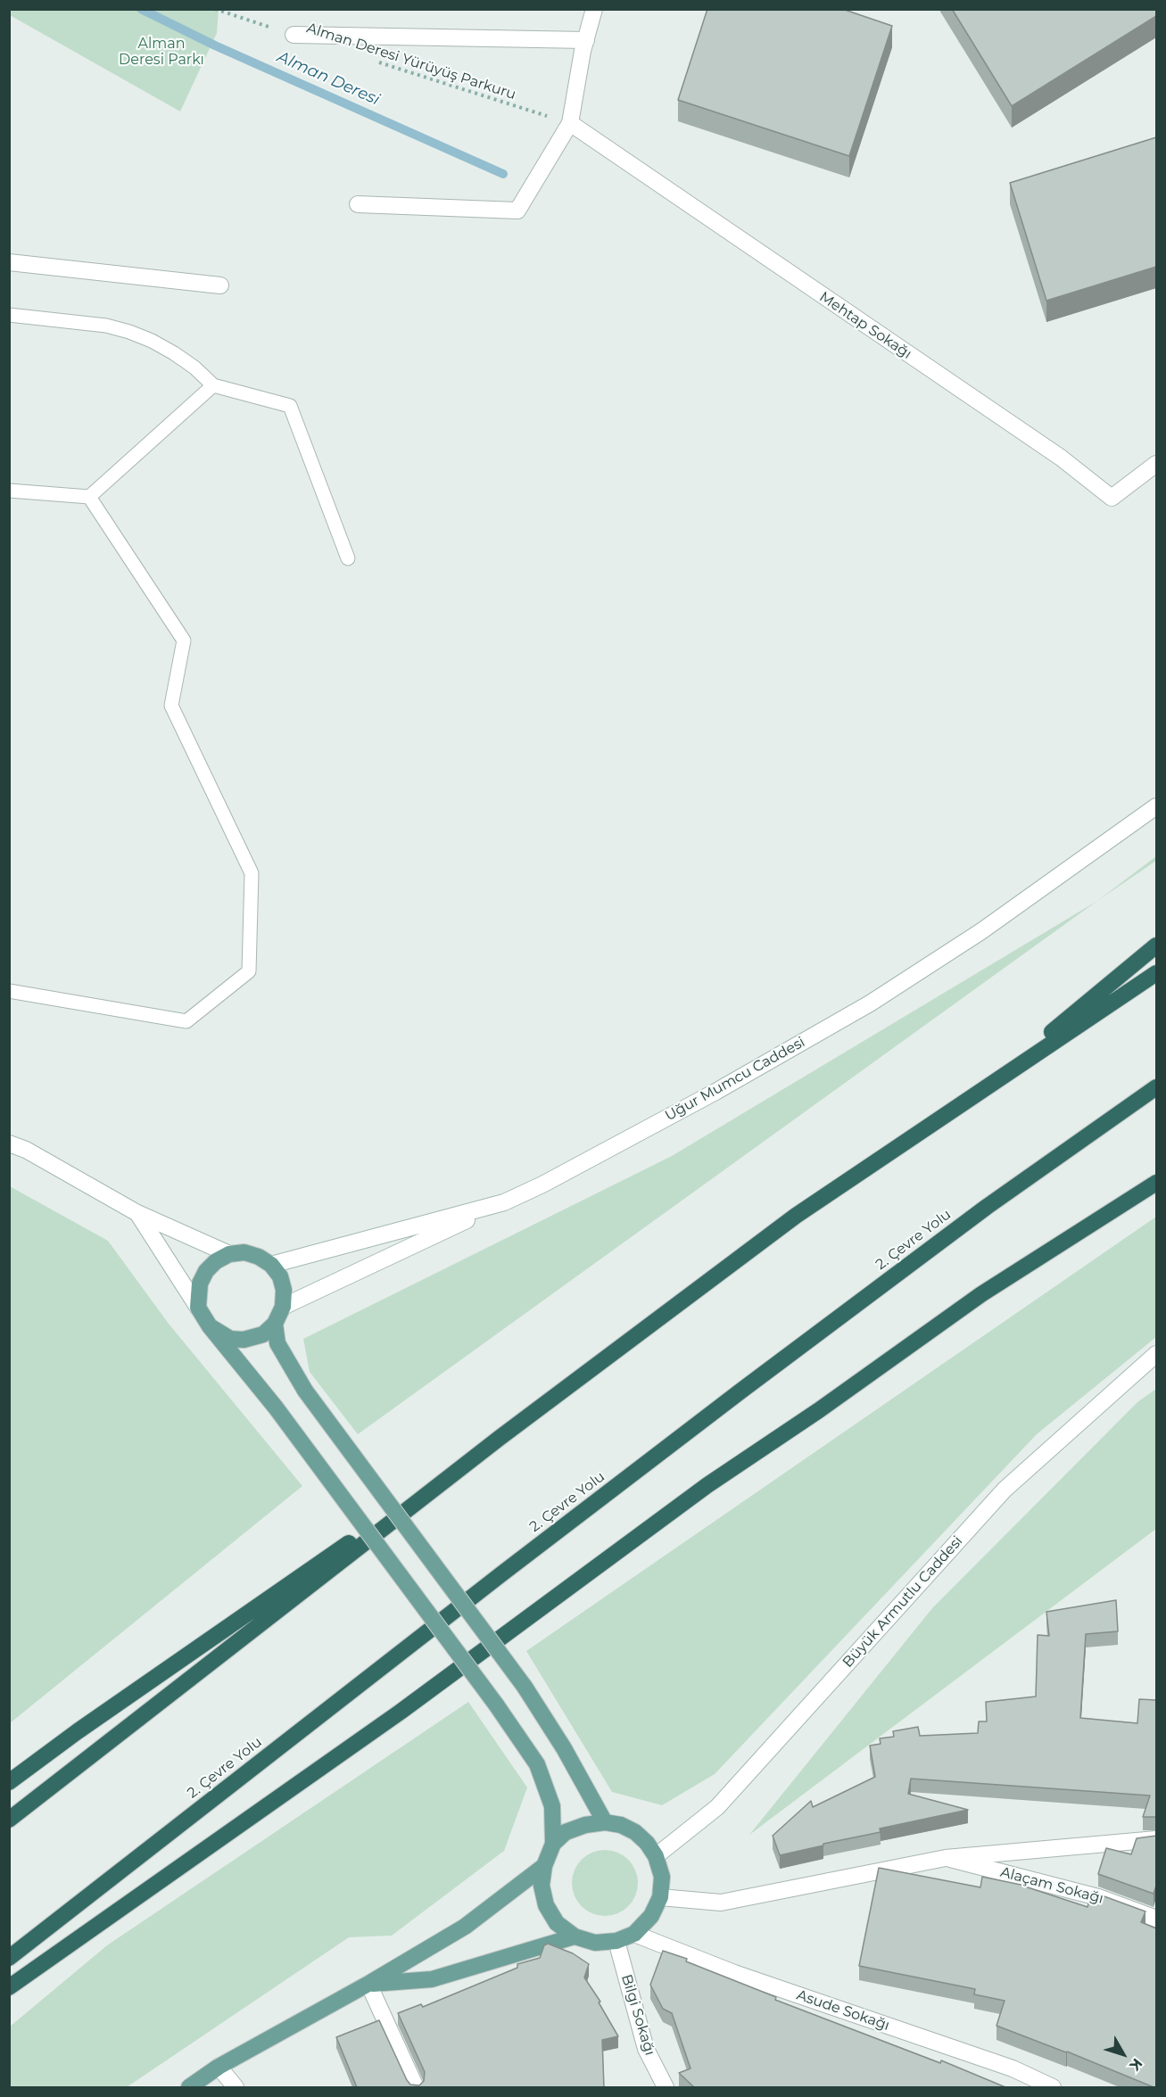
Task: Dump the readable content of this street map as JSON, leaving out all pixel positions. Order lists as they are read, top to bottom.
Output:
{
  "streets": {
    "highway": ["2. Çevre Yolu"],
    "street": [
      "Mehtap Sokağı",
      "Uğur Mumcu Caddesi",
      "Büyük Armutlu Caddesi",
      "Alaçam Sokağı",
      "Asude Sokağı",
      "Bilgi Sokağı"
    ],
    "path": ["Alman Deresi Yürüyüş Parkuru"]
  },
  "crossings": [
    ["Alman Deresi Yürüyüş Parkuru", "Mehtap Sokağı"],
    ["Büyük Armutlu Caddesi", "Asude Sokağı"],
    ["Büyük Armutlu Caddesi", "Bilgi Sokağı"],
    ["Asude Sokağı", "Bilgi Sokağı"]
  ],
  "water": ["Alman Deresi"],
  "parks": ["Alman Deresi Parkı"],
  "north": "bottom right"
}
